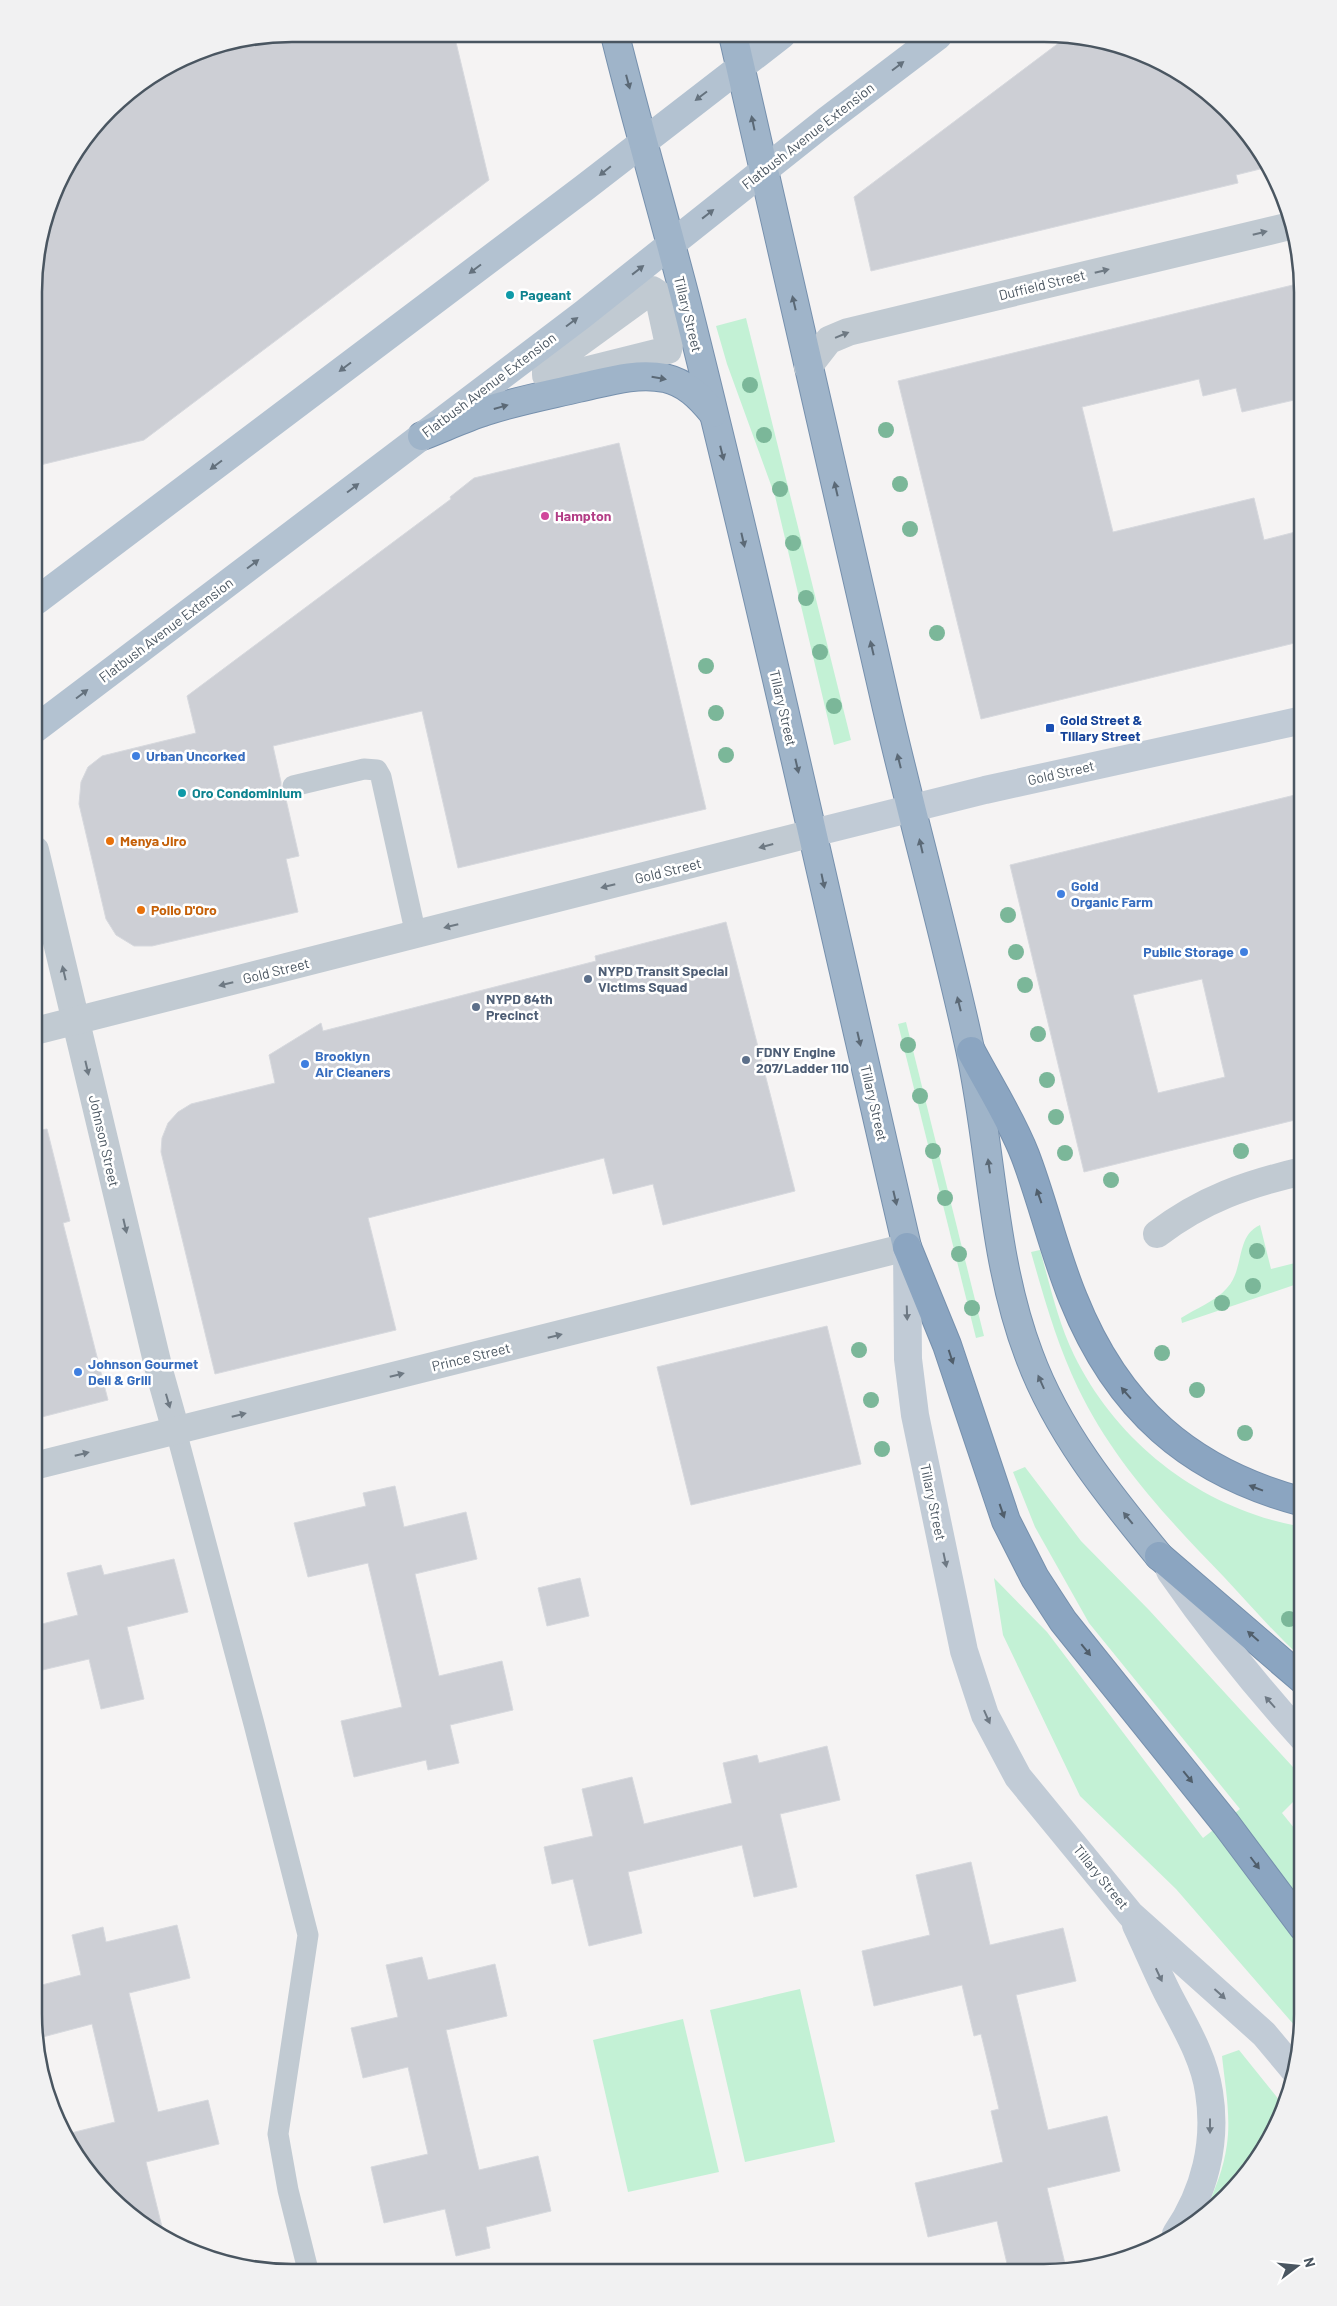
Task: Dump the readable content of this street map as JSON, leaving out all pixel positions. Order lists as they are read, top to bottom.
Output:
{
  "streets": {
    "highway": ["Tillary Street"],
    "main road": ["Flatbush Avenue Extension", "Gold Street"],
    "street": ["Duffield Street", "Johnson Street", "Prince Street"]
  },
  "crossings": [
    ["Flatbush Avenue Extension", "Tillary Street"],
    ["Tillary Street", "Gold Street"],
    ["Tillary Street", "Prince Street"],
    ["Gold Street", "Johnson Street"],
    ["Johnson Street", "Prince Street"]
  ],
  "one_way": ["Duffield Street", "Gold Street", "Prince Street"],
  "places": {
    "other": [
      "Pageant",
      "Hampton",
      "Urban Uncorked",
      "Oro Condominium",
      "Menya Jiro",
      "Gold Organic Farm",
      "Pollo D'Oro",
      "Public Storage",
      "NYPD Transit Special Victims Squad",
      "NYPD 84th Precinct",
      "FDNY Engine 207/Ladder 110",
      "Brooklyn Air Cleaners",
      "Johnson Gourmet Deli & Grill"
    ],
    "transit": ["Gold Street & Tillary Street"]
  },
  "north": "right"
}
